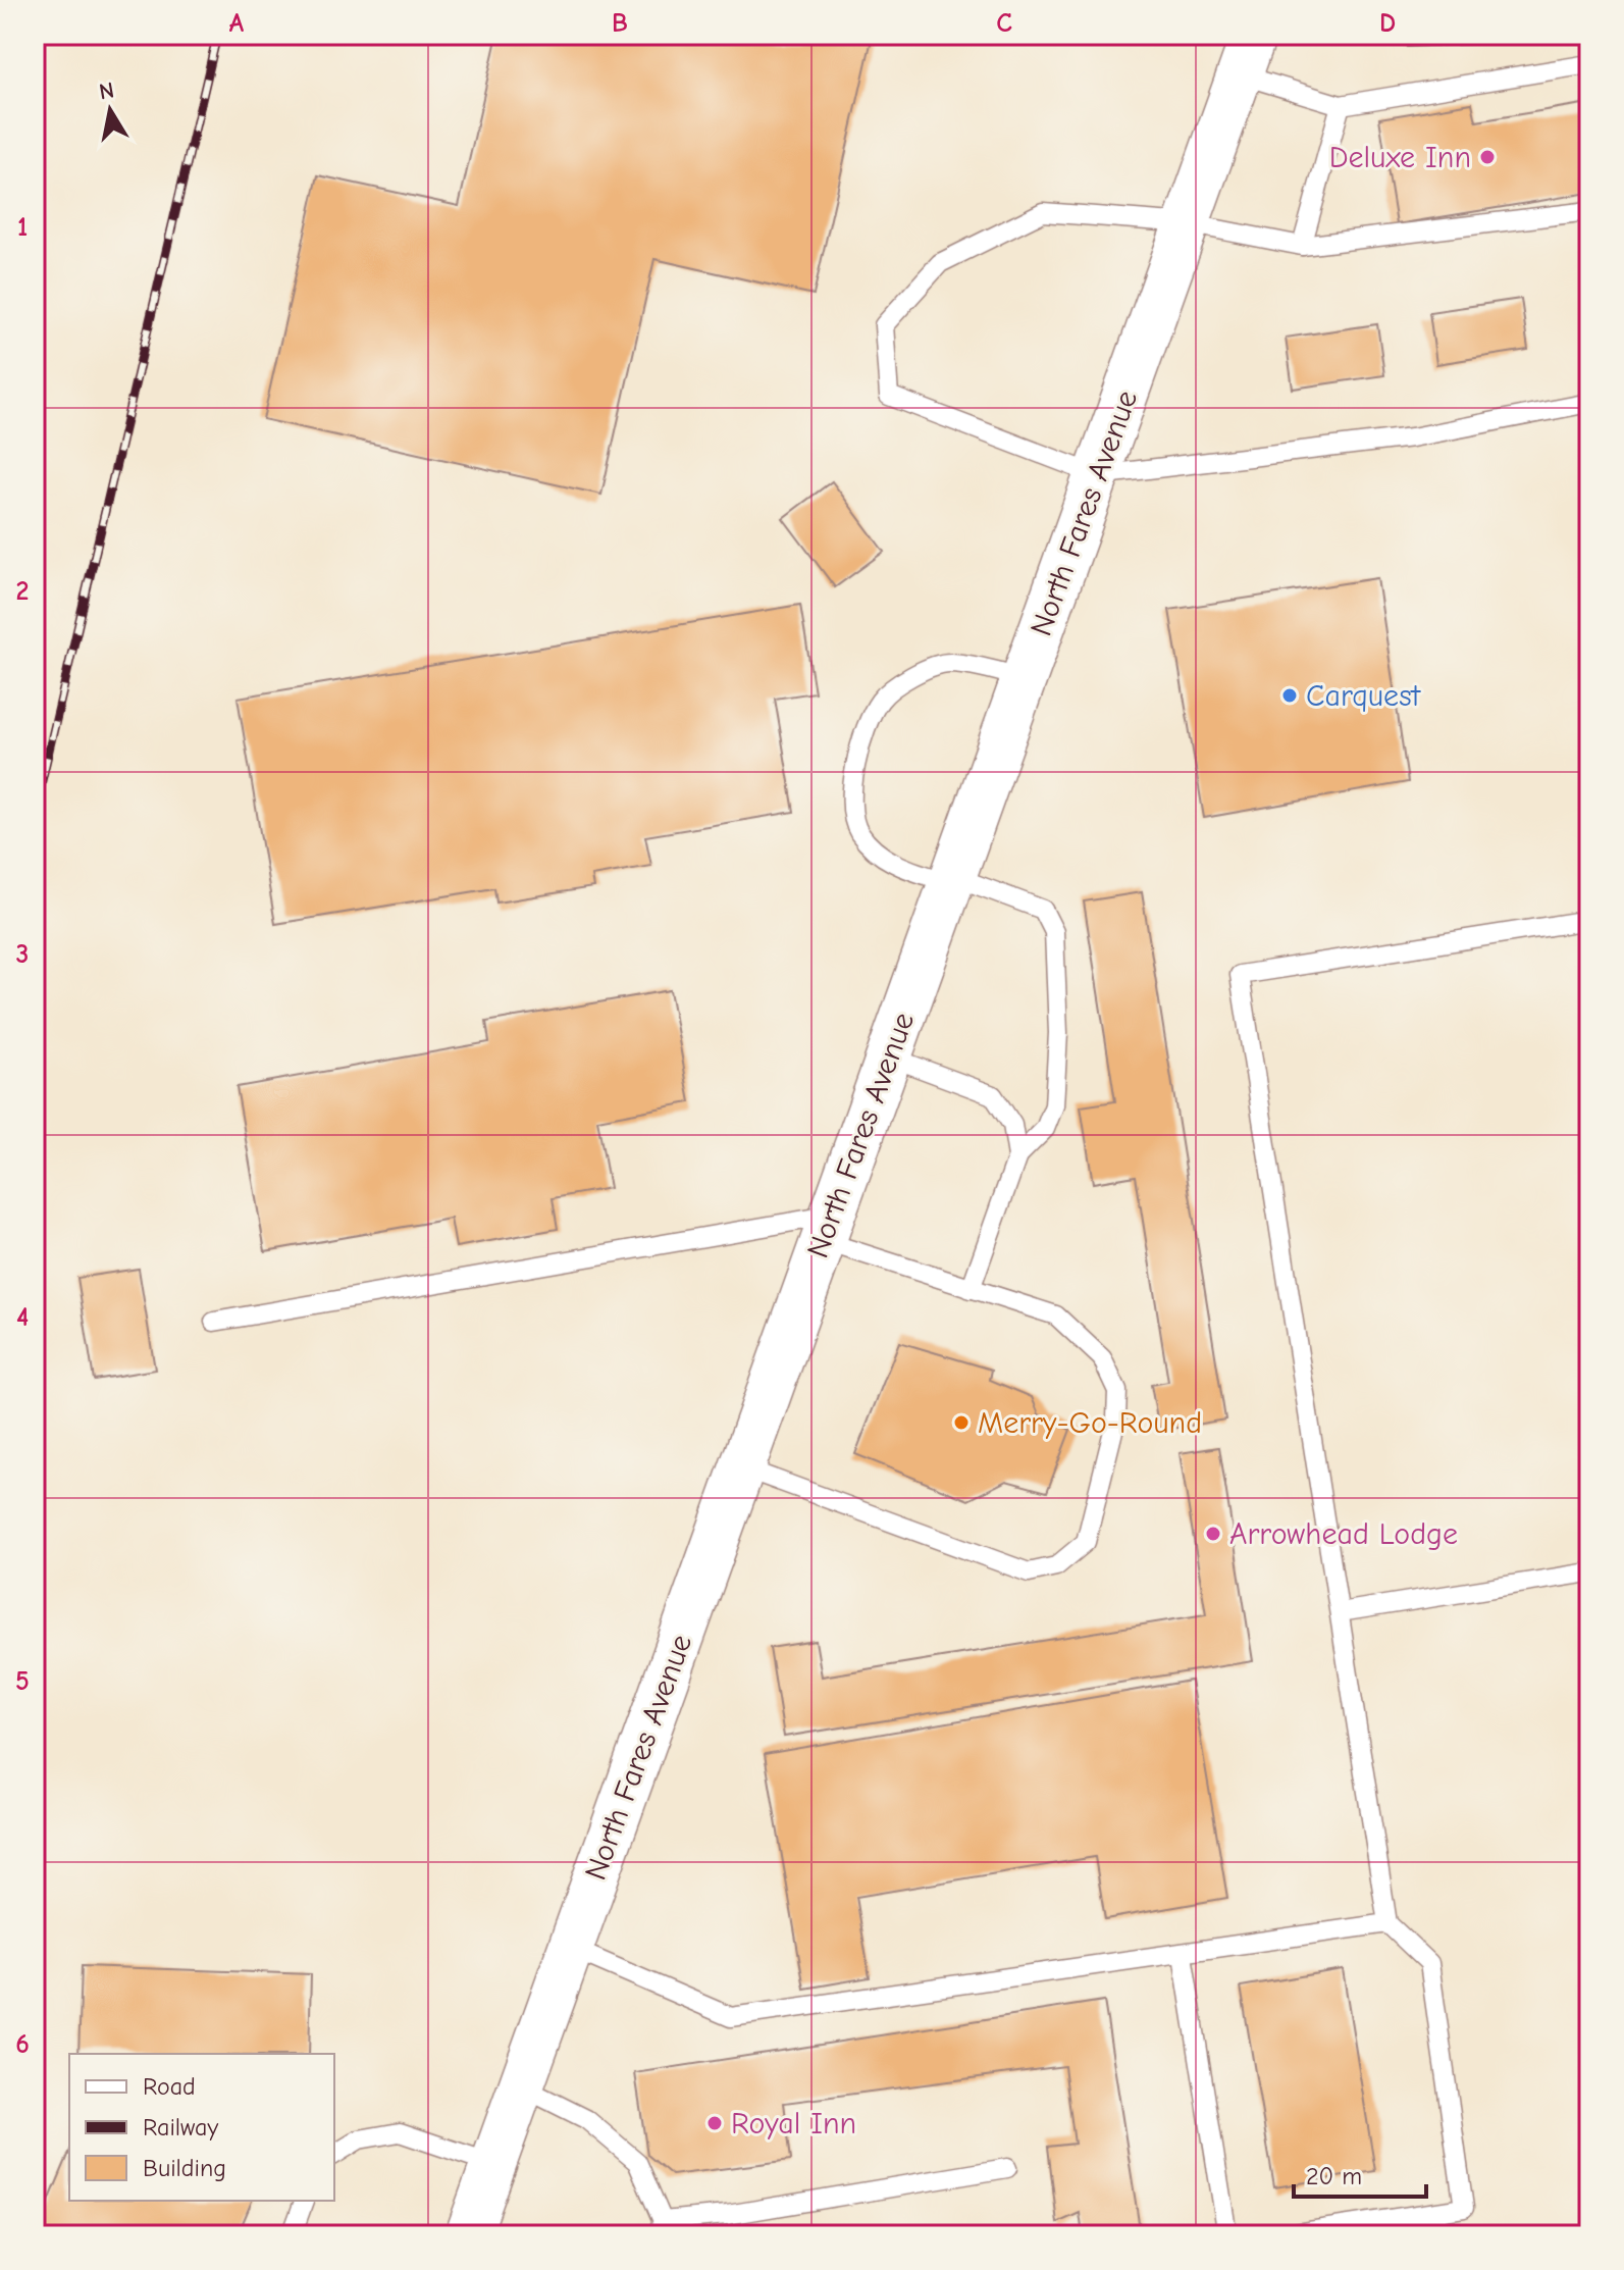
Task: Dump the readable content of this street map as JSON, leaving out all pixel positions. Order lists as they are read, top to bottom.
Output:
{
  "streets": {
    "street": ["North Fares Avenue"]
  },
  "places": [
    "Deluxe Inn",
    "Carquest",
    "Merry-Go-Round",
    "Arrowhead Lodge",
    "Royal Inn"
  ],
  "legend": ["Road", "Railway", "Building"],
  "scale_bar": "20 m",
  "north": "top",
  "grid": {
    "columns": [
      "A",
      "B",
      "C",
      "D"
    ],
    "rows": [
      "1",
      "2",
      "3",
      "4",
      "5",
      "6"
    ]
  }
}
